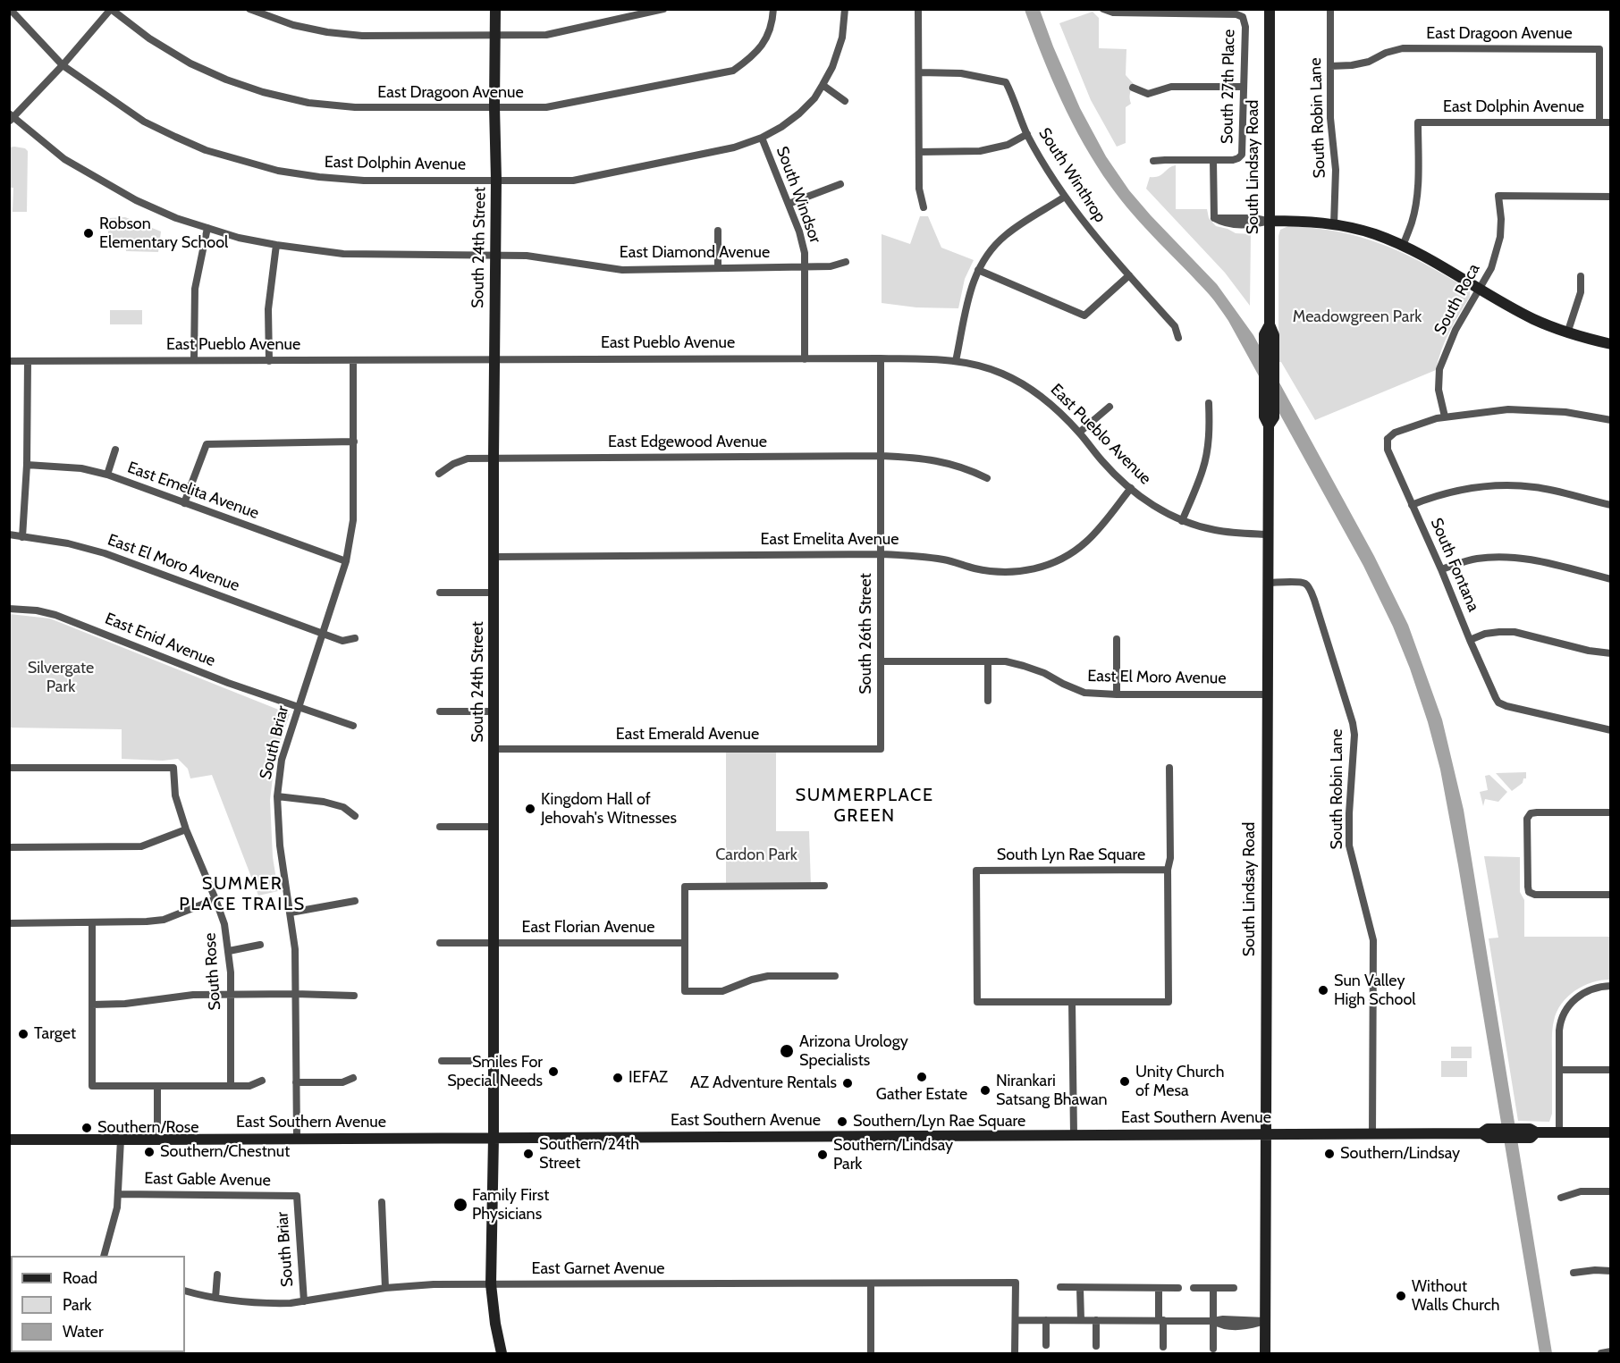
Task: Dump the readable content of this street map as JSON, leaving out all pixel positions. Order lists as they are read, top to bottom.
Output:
{
  "streets": {
    "main road": ["South Lindsay Road", "South 24th Street", "East Southern Avenue"],
    "street": [
      "East Dragoon Avenue",
      "South 27th Place",
      "East Dolphin Avenue",
      "South Robin Lane",
      "South Winthrop",
      "South Windsor",
      "East Diamond Avenue",
      "South Roca",
      "East Pueblo Avenue",
      "East Edgewood Avenue",
      "East Emelita Avenue",
      "East El Moro Avenue",
      "South Fontana",
      "South 26th Street",
      "East Enid Avenue",
      "East Emerald Avenue",
      "South Briar",
      "South Lyn Rae Square",
      "East Florian Avenue",
      "South Rose",
      "East Gable Avenue",
      "East Garnet Avenue"
    ]
  },
  "crossings": [
    ["East Dragoon Avenue", "East Dolphin Avenue"],
    ["East Dragoon Avenue", "South Robin Lane"],
    ["East Dragoon Avenue", "South 24th Street"],
    ["South 27th Place", "South Lindsay Road"],
    ["East Dolphin Avenue", "South Windsor"],
    ["East Dolphin Avenue", "South 24th Street"],
    ["South Robin Lane", "South Lindsay Road"],
    ["South Robin Lane", "East Southern Avenue"],
    ["South Lindsay Road", "East Pueblo Avenue"],
    ["South Lindsay Road", "East El Moro Avenue"],
    ["South Lindsay Road", "East Southern Avenue"],
    ["South Windsor", "East Diamond Avenue"],
    ["South Windsor", "East Pueblo Avenue"],
    ["South 24th Street", "East Diamond Avenue"],
    ["South 24th Street", "East Pueblo Avenue"],
    ["South 24th Street", "East Edgewood Avenue"],
    ["South 24th Street", "East Emelita Avenue"],
    ["South 24th Street", "East Emerald Avenue"],
    ["South 24th Street", "East Florian Avenue"],
    ["South 24th Street", "East Southern Avenue"],
    ["South 24th Street", "East Garnet Avenue"],
    ["South Roca", "South Fontana"],
    ["East Pueblo Avenue", "East Emelita Avenue"],
    ["East Pueblo Avenue", "South 26th Street"],
    ["East Pueblo Avenue", "South Briar"],
    ["East Edgewood Avenue", "South 26th Street"],
    ["East Emelita Avenue", "South 26th Street"],
    ["East Emelita Avenue", "South Briar"],
    ["East El Moro Avenue", "South 26th Street"],
    ["East El Moro Avenue", "South Briar"],
    ["South 26th Street", "East Emerald Avenue"],
    ["East Enid Avenue", "South Briar"],
    ["South Briar", "East Southern Avenue"],
    ["South Briar", "East Gable Avenue"],
    ["South Briar", "East Garnet Avenue"]
  ],
  "districts": ["SUMMERPLACE GREEN", "SUMMER PLACE TRAILS"],
  "parks": ["Meadowgreen Park", "Silvergate Park", "Cardon Park"],
  "places": [
    "Robson Elementary School",
    "Kingdom Hall of Jehovah's Witnesses",
    "Sun Valley High School",
    "Target",
    "Arizona Urology Specialists",
    "Smiles For Special Needs",
    "Gather Estate",
    "IEFAZ",
    "Unity Church of Mesa",
    "AZ Adventure Rentals",
    "Nirankari Satsang Bhawan",
    "Southern/Lyn Rae Square",
    "Southern/Rose",
    "Southern/Chestnut",
    "Southern/24th Street",
    "Southern/Lindsay",
    "Southern/Lindsay Park",
    "Family First Physicians",
    "Without Walls Church"
  ],
  "legend": ["Road", "Park", "Water"]
}
